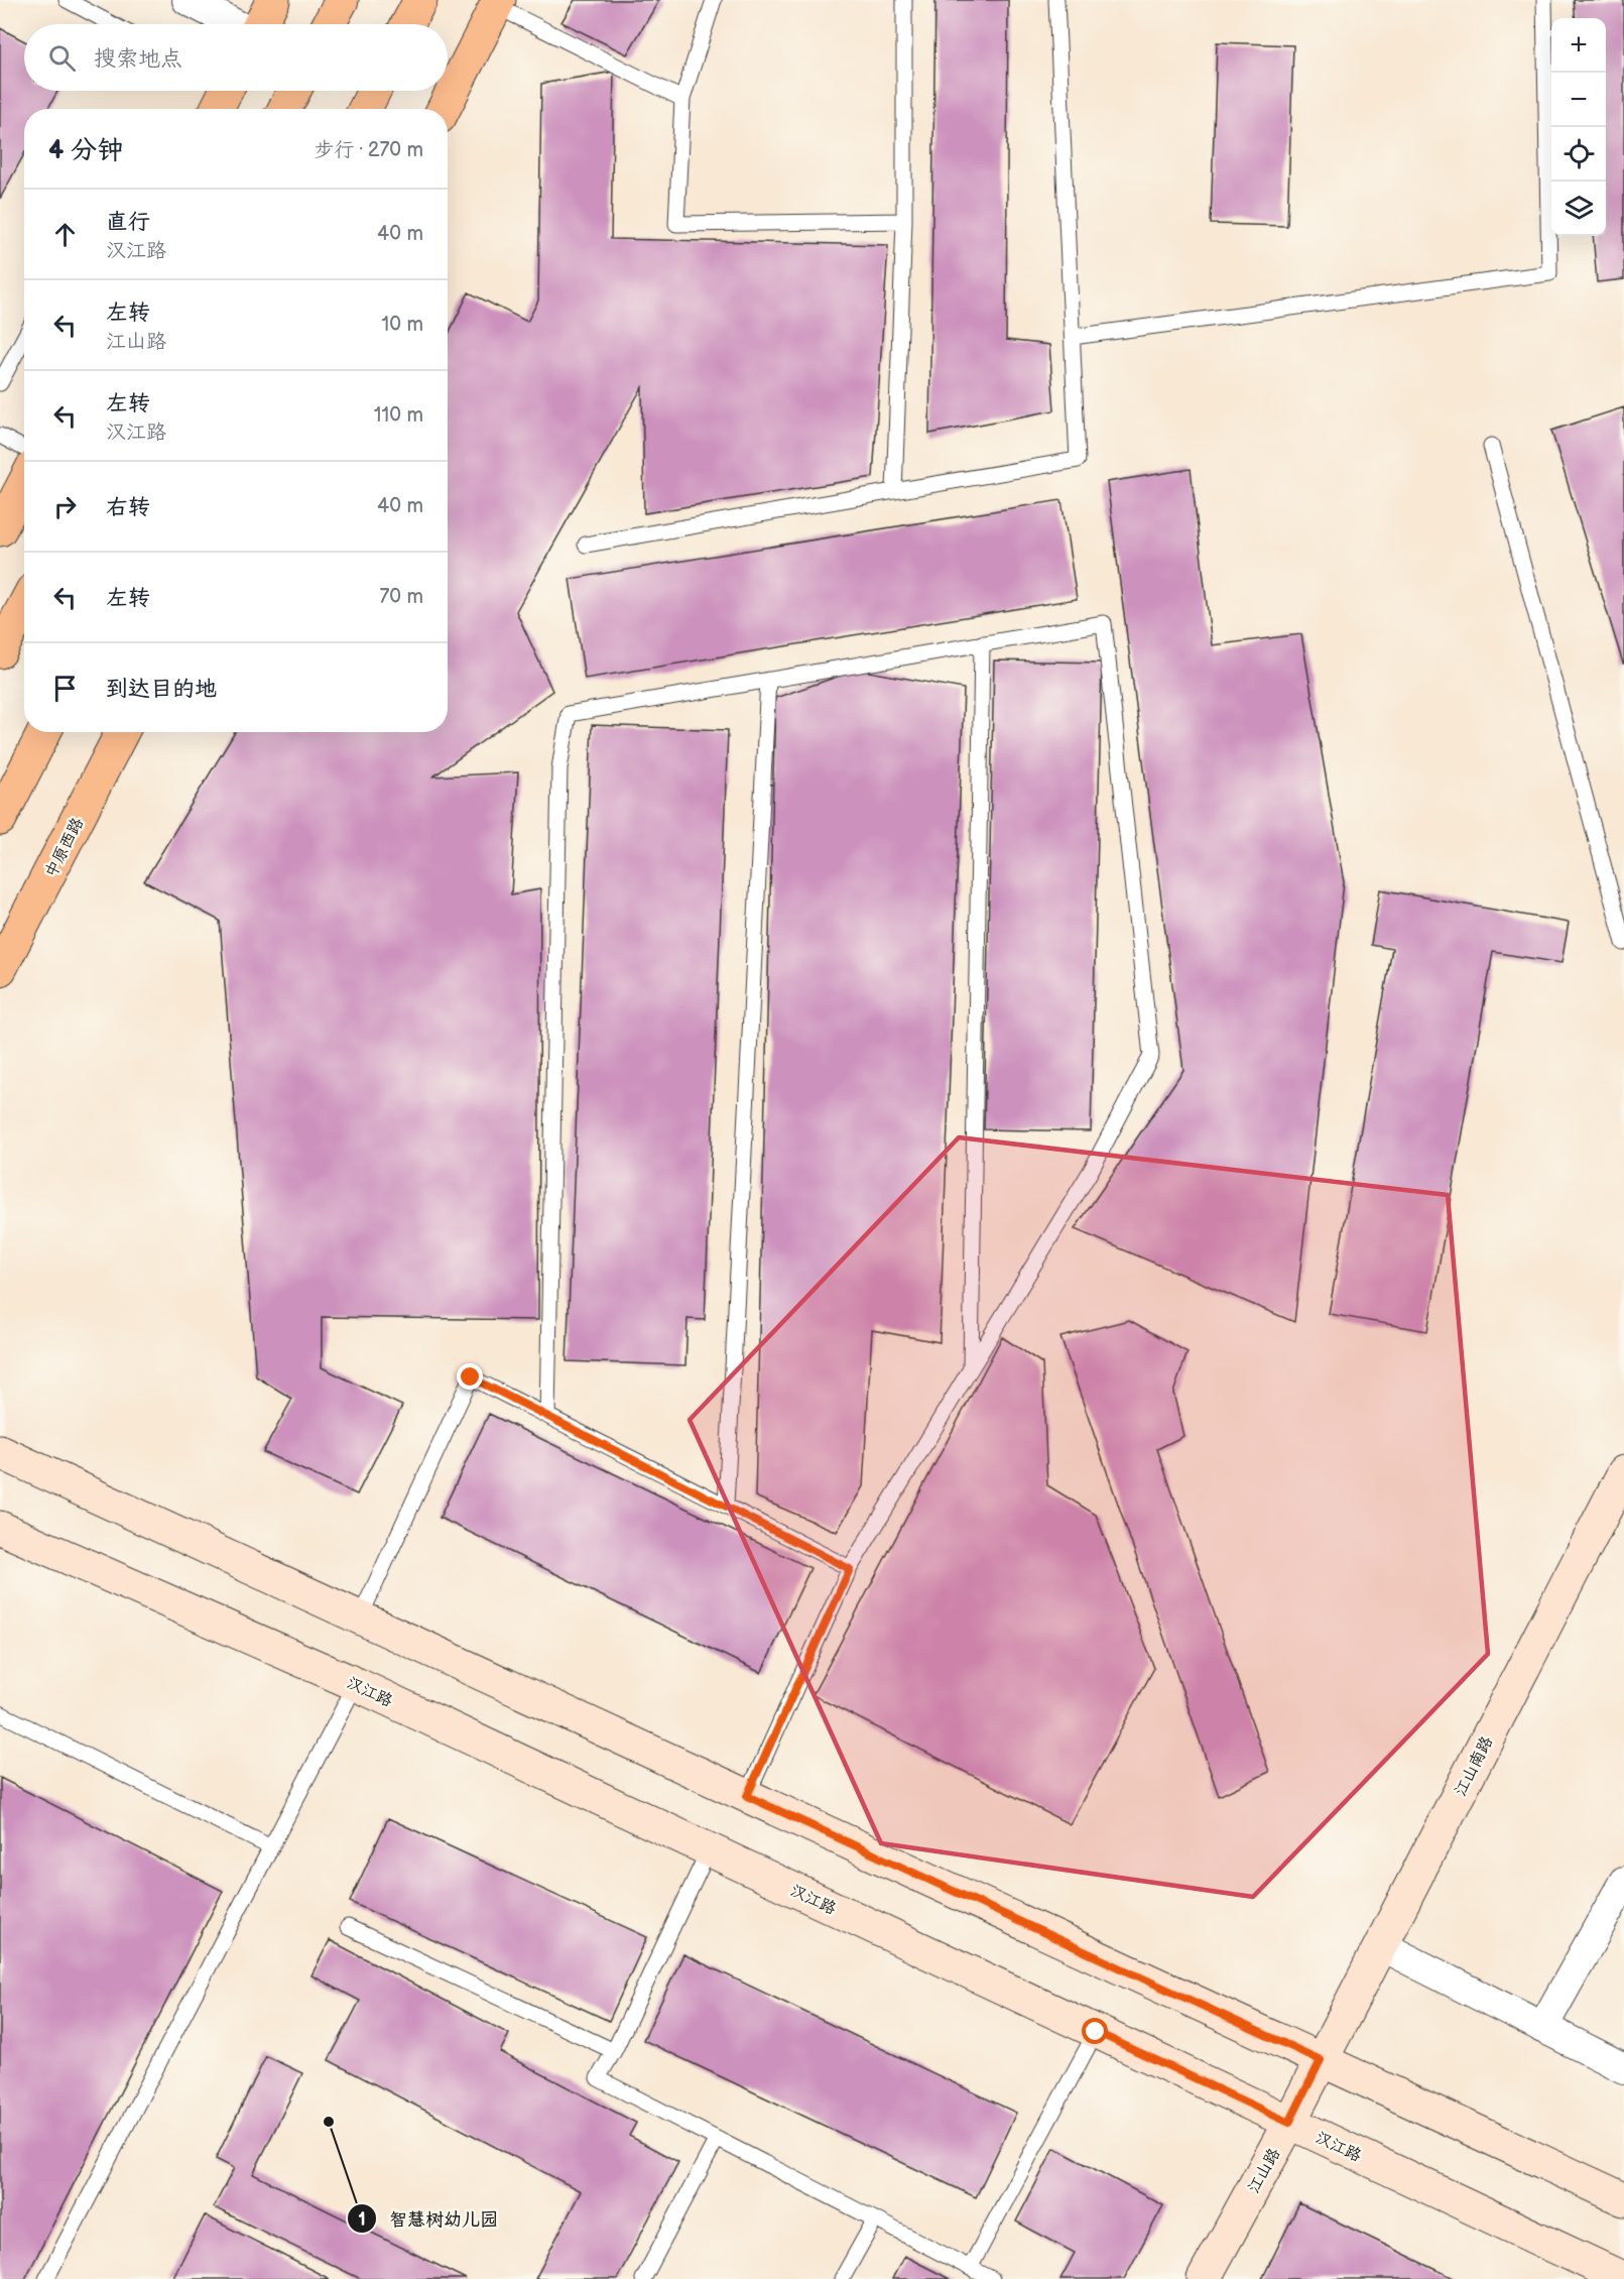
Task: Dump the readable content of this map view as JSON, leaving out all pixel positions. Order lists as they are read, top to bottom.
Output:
{
  "streets": {
    "main road": [
      "中原西路",
      "汉江路",
      "江山南路",
      "江山路"
    ]
  },
  "crossings": [
    ["汉江路", "江山路"],
    ["江山南路", "江山路"]
  ],
  "places": ["智慧树幼儿园"],
  "page": {
    "map_buttons": ["+", "−"],
    "search": "搜索地点",
    "heading": ["4 分钟", "步行 · 270 m"],
    "list": [
      ["直行", "汉江路", "40 m"],
      ["左转", "江山路", "10 m"],
      ["左转", "汉江路", "110 m"],
      ["右转", "40 m"],
      ["左转", "70 m"],
      "到达目的地"
    ]
  }
}
